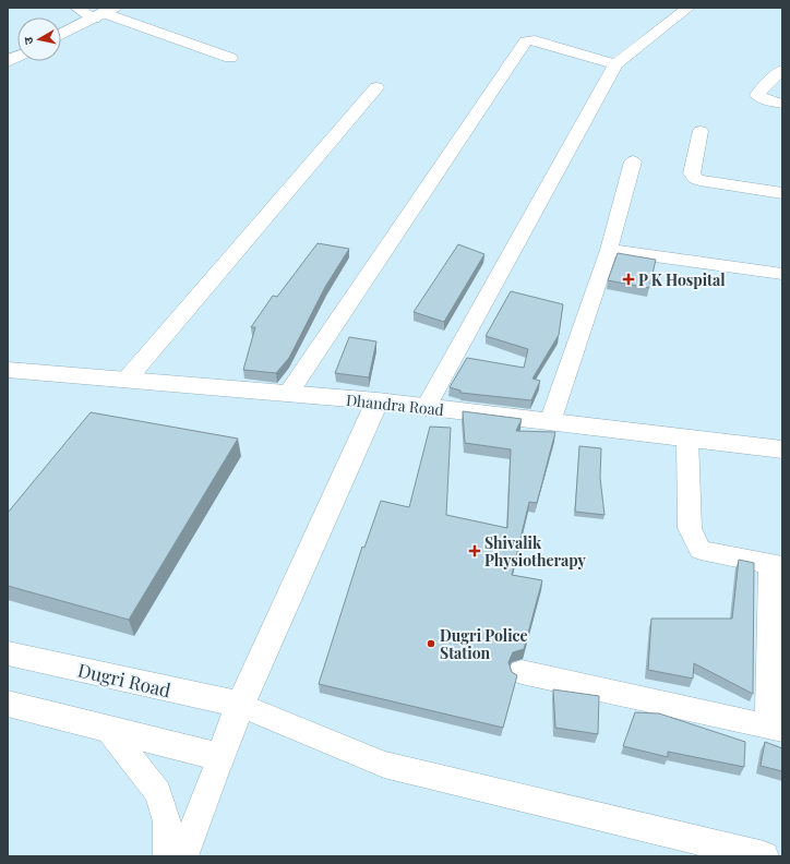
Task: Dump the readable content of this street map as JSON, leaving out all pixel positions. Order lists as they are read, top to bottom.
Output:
{
  "streets": {
    "street": ["Dhandra Road", "Dugri Road"]
  },
  "places": {
    "health": ["P K Hospital", "Shivalik Physiotherapy"],
    "other": ["Dugri Police Station"]
  },
  "north": "left"
}
